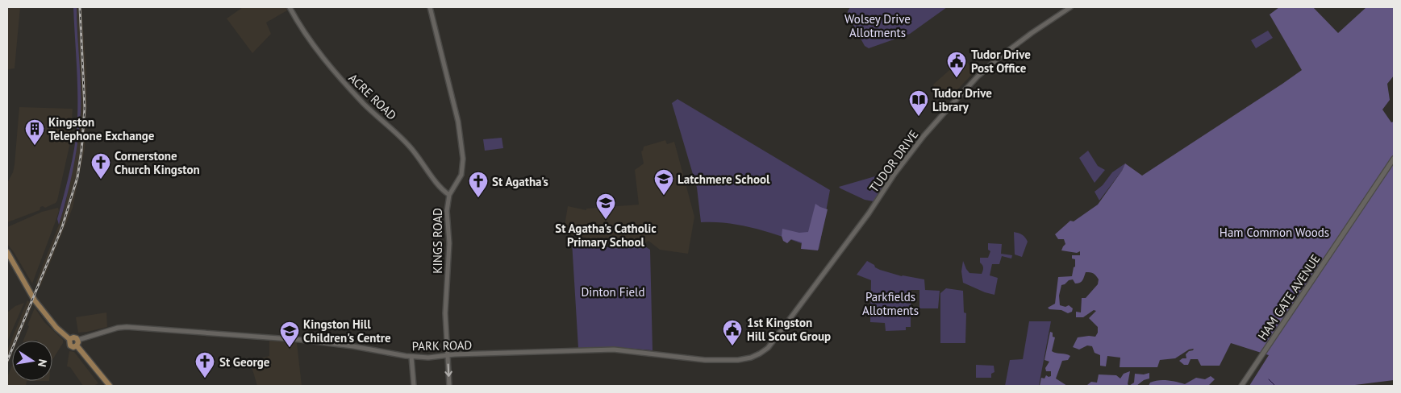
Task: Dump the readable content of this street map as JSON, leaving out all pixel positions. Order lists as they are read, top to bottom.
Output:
{
  "streets": {
    "main road": ["HAM GATE AVENUE"],
    "street": [
      "ACRE ROAD",
      "TUDOR DRIVE",
      "KINGS ROAD",
      "PARK ROAD"
    ]
  },
  "crossings": [
    ["ACRE ROAD", "KINGS ROAD"],
    ["TUDOR DRIVE", "PARK ROAD"],
    ["KINGS ROAD", "PARK ROAD"]
  ],
  "parks": [
    "Wolsey Drive Allotments",
    "Ham Common Woods",
    "Dinton Field",
    "Parkfields Allotments"
  ],
  "places": {
    "public building": ["Tudor Drive Post Office", "1st Kingston Hill Scout Group"],
    "library": ["Tudor Drive Library"],
    "building": ["Kingston Telephone Exchange"],
    "church": ["Cornerstone Church Kingston", "St Agatha's", "St George"],
    "school or university": ["Latchmere School", "St Agatha's Catholic Primary School", "Kingston Hill Children's Centre"]
  },
  "north": "right"
}
